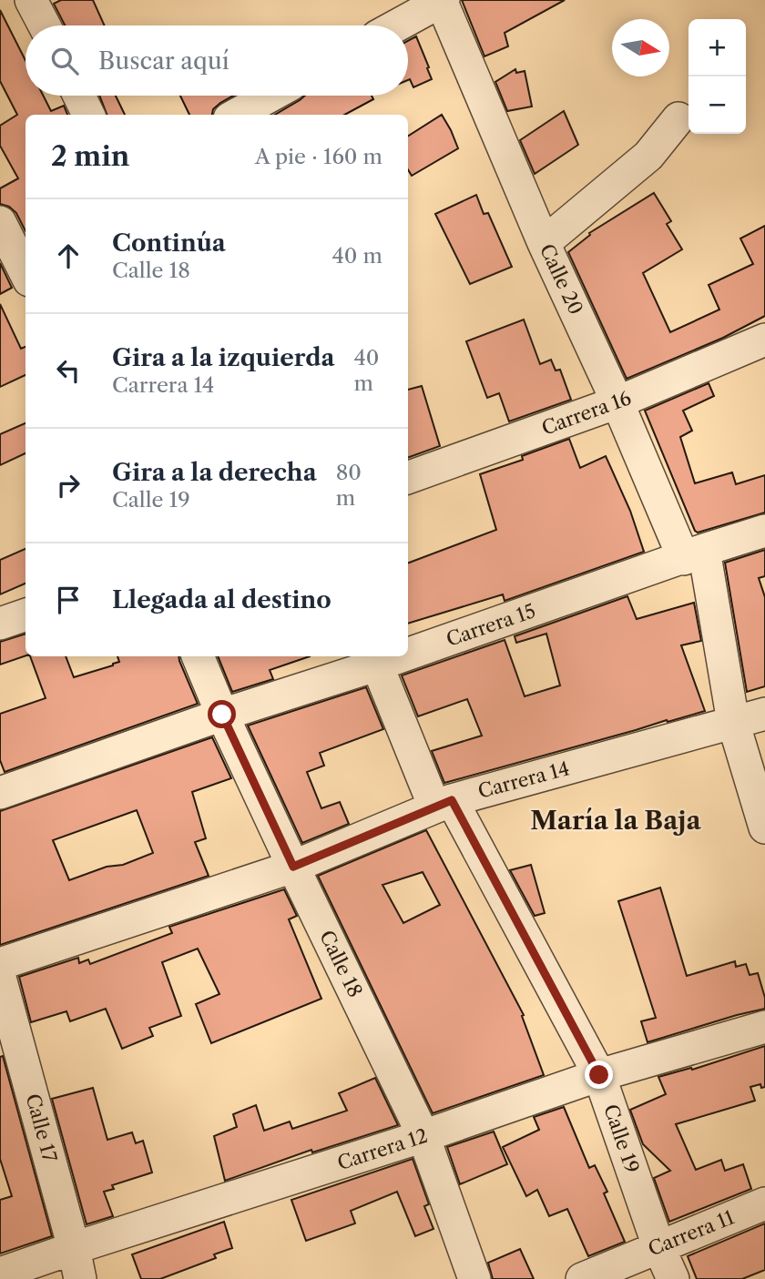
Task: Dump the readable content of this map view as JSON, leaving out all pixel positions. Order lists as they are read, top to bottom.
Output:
{
  "streets": {
    "street": [
      "Calle 20",
      "Carrera 16",
      "Carrera 15",
      "Carrera 14",
      "Calle 18",
      "Calle 17",
      "Calle 19",
      "Carrera 12",
      "Carrera 11"
    ]
  },
  "crossings": [
    ["Calle 20", "Carrera 16"],
    ["Calle 20", "Carrera 15"],
    ["Calle 20", "Carrera 14"],
    ["Carrera 15", "Calle 18"],
    ["Carrera 15", "Calle 19"],
    ["Carrera 14", "Calle 18"],
    ["Carrera 14", "Calle 19"],
    ["Calle 18", "Carrera 12"],
    ["Calle 17", "Carrera 12"],
    ["Calle 19", "Carrera 12"],
    ["Calle 19", "Carrera 11"]
  ],
  "districts": ["María la Baja"],
  "north": "right",
  "page": {
    "map_buttons": ["+", "−"],
    "search": "Buscar aquí",
    "heading": ["2 min", "A pie · 160 m"],
    "list": [
      ["Continúa", "Calle 18", "40 m"],
      ["Gira a la izquierda", "Carrera 14", "40 m"],
      ["Gira a la derecha", "Calle 19", "80 m"],
      "Llegada al destino"
    ]
  }
}
